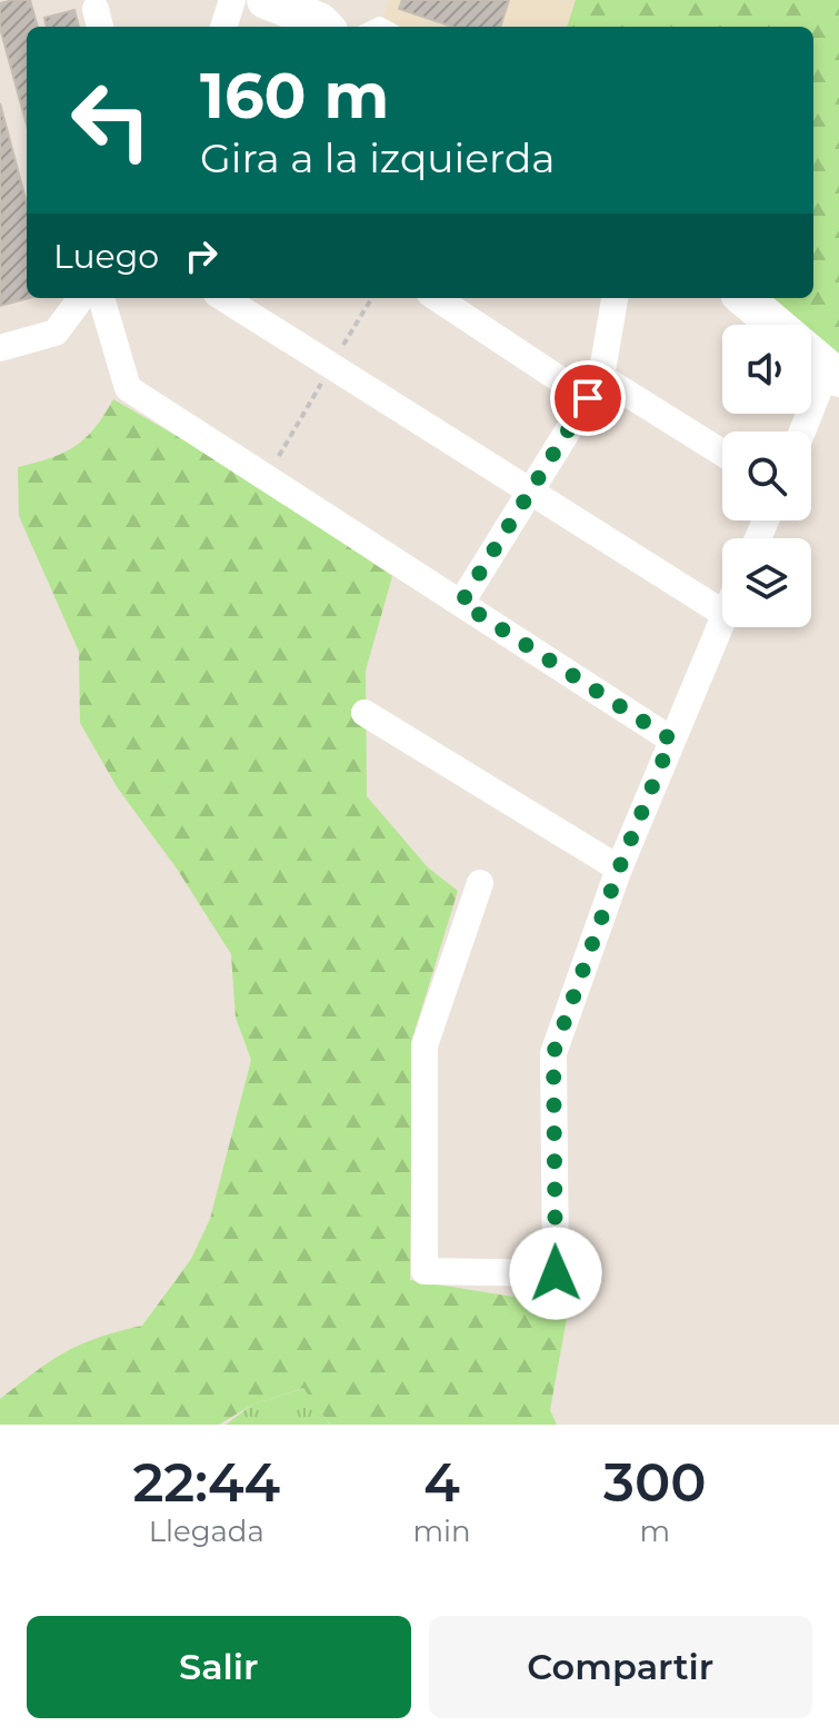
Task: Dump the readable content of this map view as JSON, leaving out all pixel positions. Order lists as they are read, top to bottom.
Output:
{
  "page": {
    "turn": ["160 m", "Gira a la izquierda"],
    "then": "Luego",
    "eta": [
      "22:44",
      "Llegada",
      "4",
      "min",
      "300",
      "m"
    ],
    "buttons": ["Salir", "Compartir"]
  }
}
